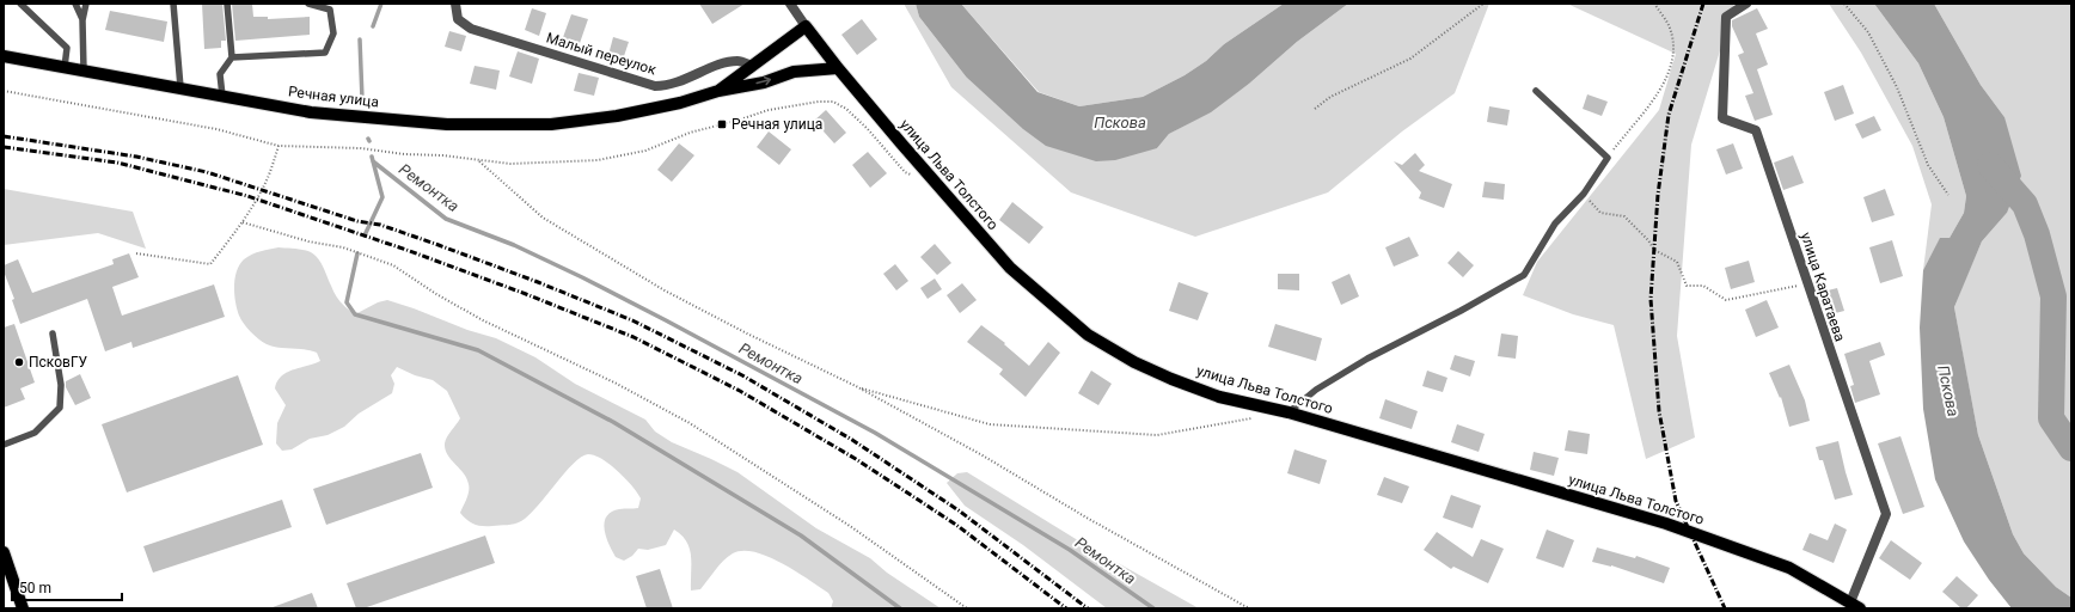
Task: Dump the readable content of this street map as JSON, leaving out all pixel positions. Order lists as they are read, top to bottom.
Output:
{
  "streets": {
    "main road": ["Речная улица", "улица Льва Толстого"],
    "street": ["Малый переулок", "улица Каратаева"]
  },
  "crossings": [
    ["улица Льва Толстого", "улица Каратаева"]
  ],
  "water": ["Пскова", "Ремонтка"],
  "places": {
    "transit": ["Речная улица"],
    "other": ["ПсковГУ"]
  },
  "scale_bar": "50 m"
}
